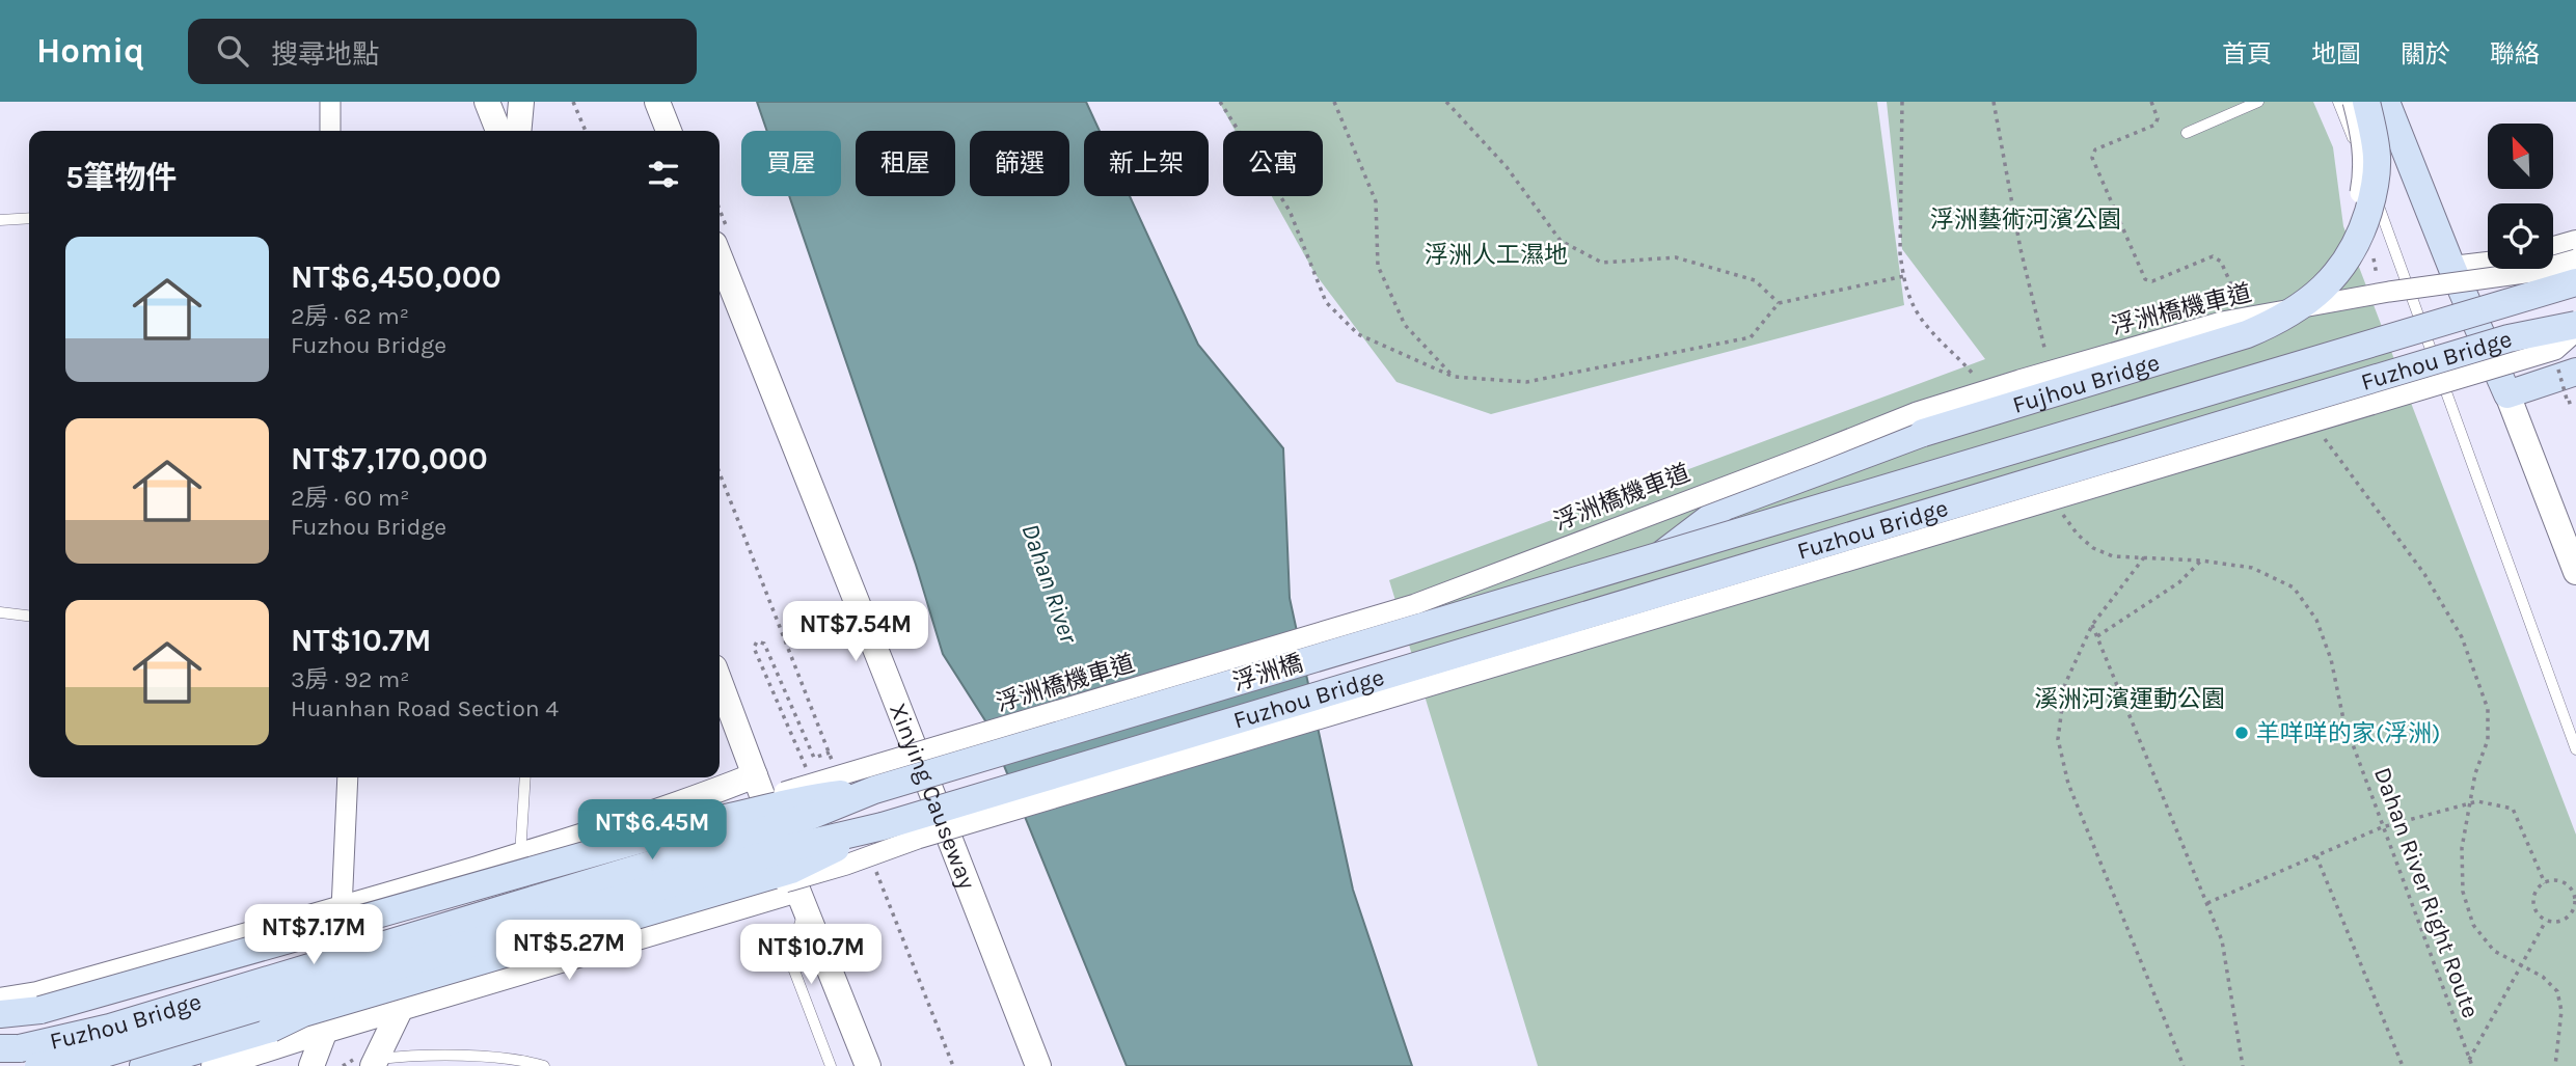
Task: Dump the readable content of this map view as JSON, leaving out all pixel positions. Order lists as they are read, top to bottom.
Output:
{
  "streets": {
    "main road": ["Fuzhou Bridge", "Fujhou Bridge", "浮洲橋"],
    "street": ["浮洲橋機車道", "Xinying Causeway"],
    "path": ["Dahan River Right Route"]
  },
  "crossings": [
    ["Fuzhou Bridge", "Fujhou Bridge"],
    ["Fuzhou Bridge", "浮洲橋"],
    ["Fujhou Bridge", "浮洲橋"]
  ],
  "water": ["Dahan River"],
  "parks": ["浮洲藝術河濱公園", "浮洲人工濕地", "溪洲河濱運動公園"],
  "places": ["羊咩咩的家(浮洲)"],
  "north": "top left",
  "page": {
    "header": "Homiq",
    "search": "搜尋地點",
    "nav": [
      "首頁",
      "地圖",
      "關於",
      "聯絡"
    ],
    "chip": [
      "買屋",
      "租屋",
      "篩選",
      "新上架",
      "公寓"
    ],
    "heading": "5筆物件",
    "list": [
      {
        "name": "NT$6,450,000",
        "note": "2房 · 62 m² · Fuzhou Bridge"
      },
      {
        "name": "NT$7,170,000",
        "note": "2房 · 60 m² · Fuzhou Bridge"
      },
      {
        "name": "NT$10.7M",
        "note": "3房 · 92 m² · Huanhan Road Section 4"
      }
    ],
    "price": [
      "NT$7.54M",
      "NT$6.45M",
      "NT$7.17M",
      "NT$5.27M",
      "NT$10.7M"
    ]
  }
}
